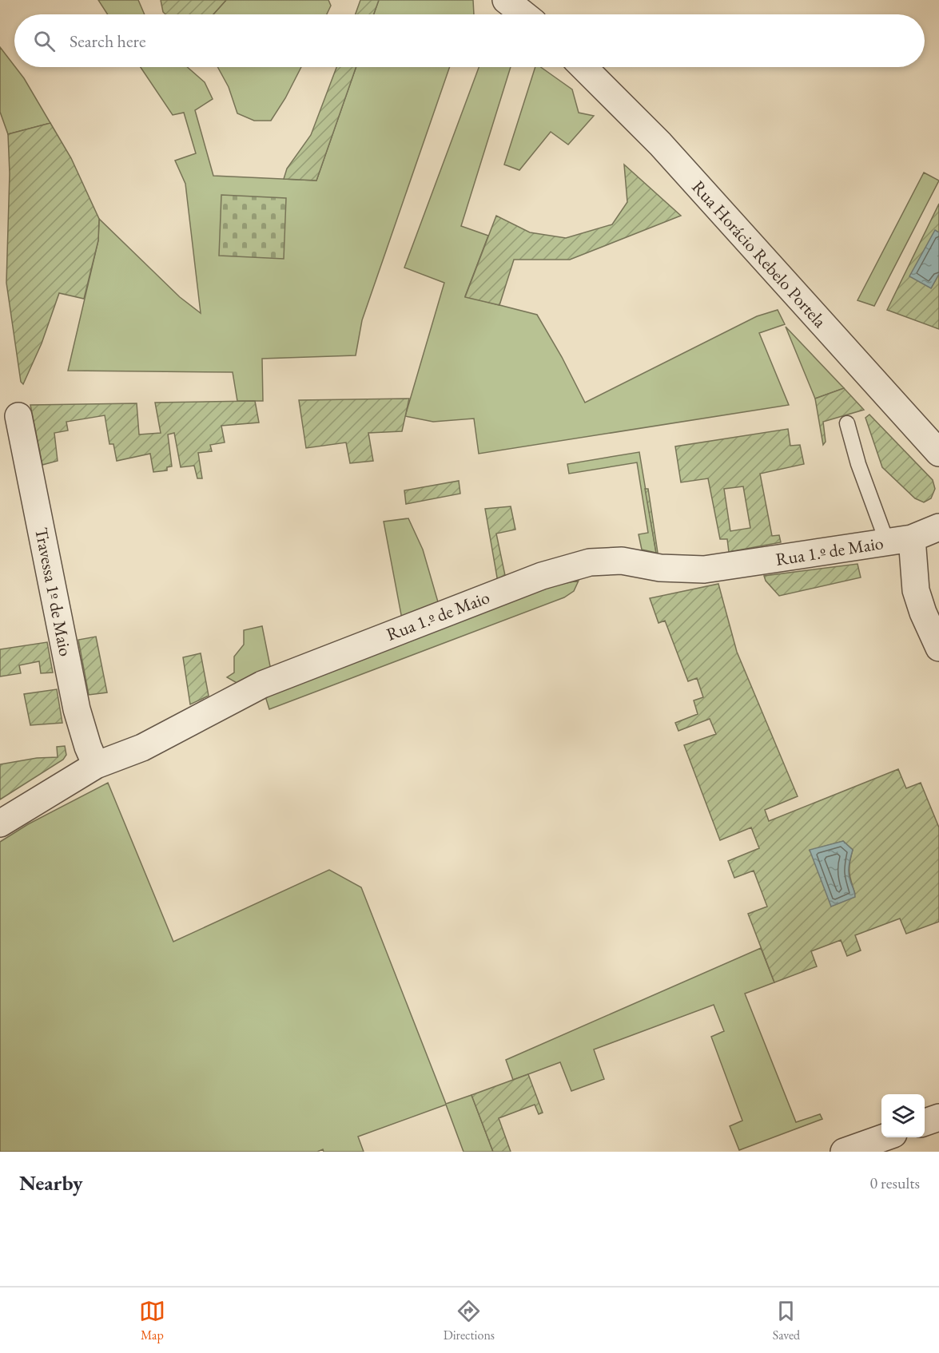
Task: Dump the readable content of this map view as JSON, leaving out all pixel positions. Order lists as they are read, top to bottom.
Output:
{
  "streets": {
    "street": ["Rua Horácio Rebelo Portela", "Rua 1.º de Maio", "Travessa 1º de Maio"]
  },
  "crossings": [
    ["Rua 1.º de Maio", "Travessa 1º de Maio"]
  ],
  "page": {
    "search": "Search here",
    "heading": ["Nearby", "0 results"],
    "nav": ["Map", "Directions", "Saved"]
  }
}
